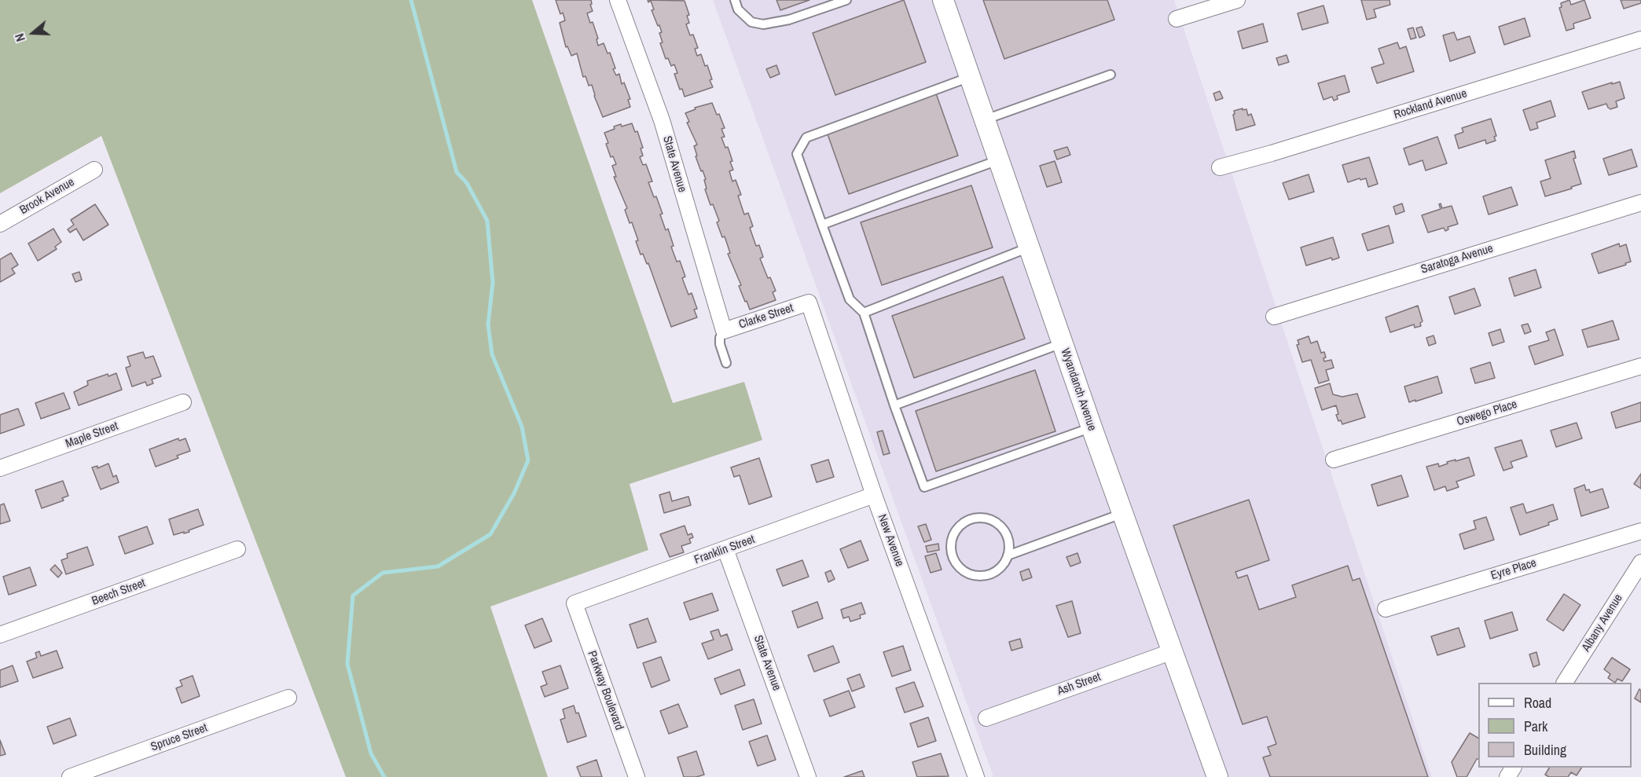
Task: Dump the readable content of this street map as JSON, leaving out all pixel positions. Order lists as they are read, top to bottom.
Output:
{
  "streets": {
    "street": [
      "Rockland Avenue",
      "State Avenue",
      "Brook Avenue",
      "Saratoga Avenue",
      "Clarke Street",
      "Wyandanch Avenue",
      "Oswego Place",
      "Maple Street",
      "New Avenue",
      "Franklin Street",
      "Eyre Place",
      "Beech Street",
      "Albany Avenue",
      "Ash Street",
      "Parkway Boulevard",
      "Spruce Street"
    ]
  },
  "crossings": [
    ["State Avenue", "Clarke Street"],
    ["State Avenue", "Franklin Street"],
    ["Clarke Street", "New Avenue"],
    ["Wyandanch Avenue", "Ash Street"],
    ["New Avenue", "Franklin Street"],
    ["Franklin Street", "Parkway Boulevard"]
  ],
  "legend": ["Road", "Park", "Building"],
  "north": "left"
}
